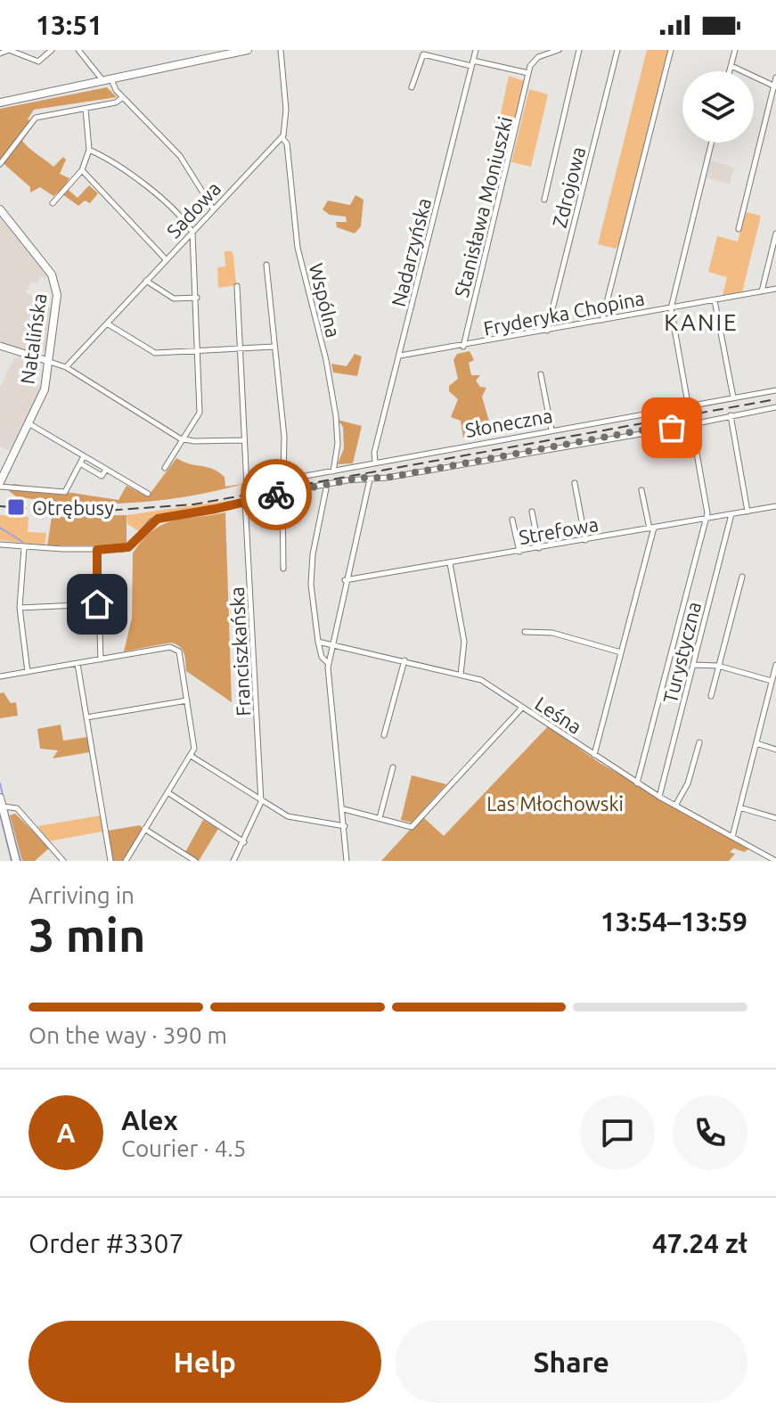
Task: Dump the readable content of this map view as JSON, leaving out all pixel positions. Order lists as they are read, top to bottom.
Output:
{
  "streets": {
    "main road": ["Natalińska"],
    "street": [
      "Zdrojowa",
      "Stanisława Moniuszki",
      "Sadowa",
      "Nadarzyńska",
      "Wspólna",
      "Fryderyka Chopina",
      "Słoneczna",
      "Strefowa",
      "Franciszkańska",
      "Turystyczna",
      "Leśna"
    ]
  },
  "crossings": [
    ["Zdrojowa", "Fryderyka Chopina"],
    ["Stanisława Moniuszki", "Fryderyka Chopina"],
    ["Sadowa", "Wspólna"],
    ["Nadarzyńska", "Fryderyka Chopina"],
    ["Nadarzyńska", "Słoneczna"],
    ["Wspólna", "Słoneczna"],
    ["Strefowa", "Turystyczna"],
    ["Turystyczna", "Leśna"]
  ],
  "districts": ["KANIE"],
  "parks": ["Las Młochowski"],
  "places": {
    "transit": ["Otrębusy"]
  },
  "page": {
    "status": "13:51",
    "heading": ["3 min", "Arriving in", "13:54–13:59"],
    "panel": [
      "Alex",
      "Courier · 4.5",
      "Order #3307",
      "47.24 zł"
    ],
    "bar": "On the way · 390 m",
    "round": "A",
    "buttons": ["Help", "Share"]
  }
}
